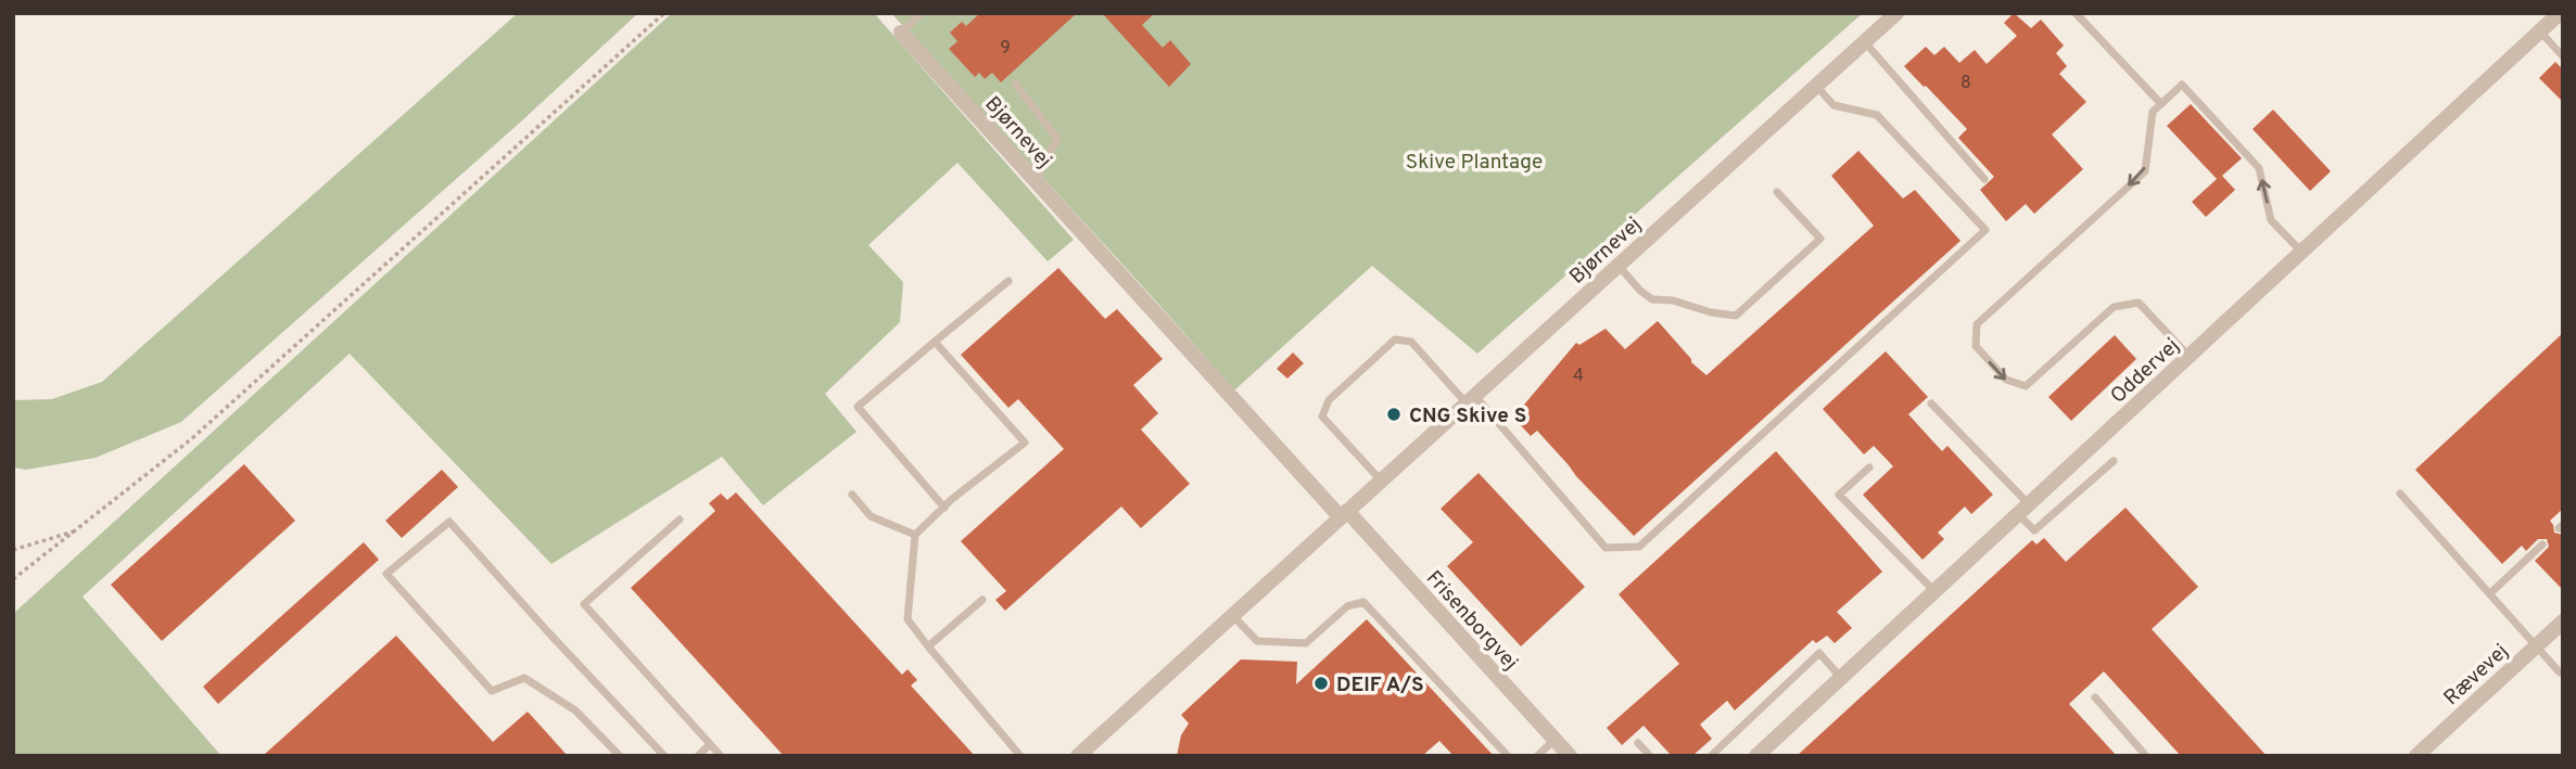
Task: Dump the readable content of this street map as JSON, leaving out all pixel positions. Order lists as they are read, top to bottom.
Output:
{
  "streets": {
    "street": [
      "Bjørnevej",
      "Oddervej",
      "Frisenborgvej",
      "Rævevej"
    ]
  },
  "crossings": [
    ["Bjørnevej", "Frisenborgvej"]
  ],
  "parks": ["Skive Plantage"],
  "places": ["CNG Skive S", "DEIF A/S"],
  "house_numbers": ["9", "8", "4"]
}
